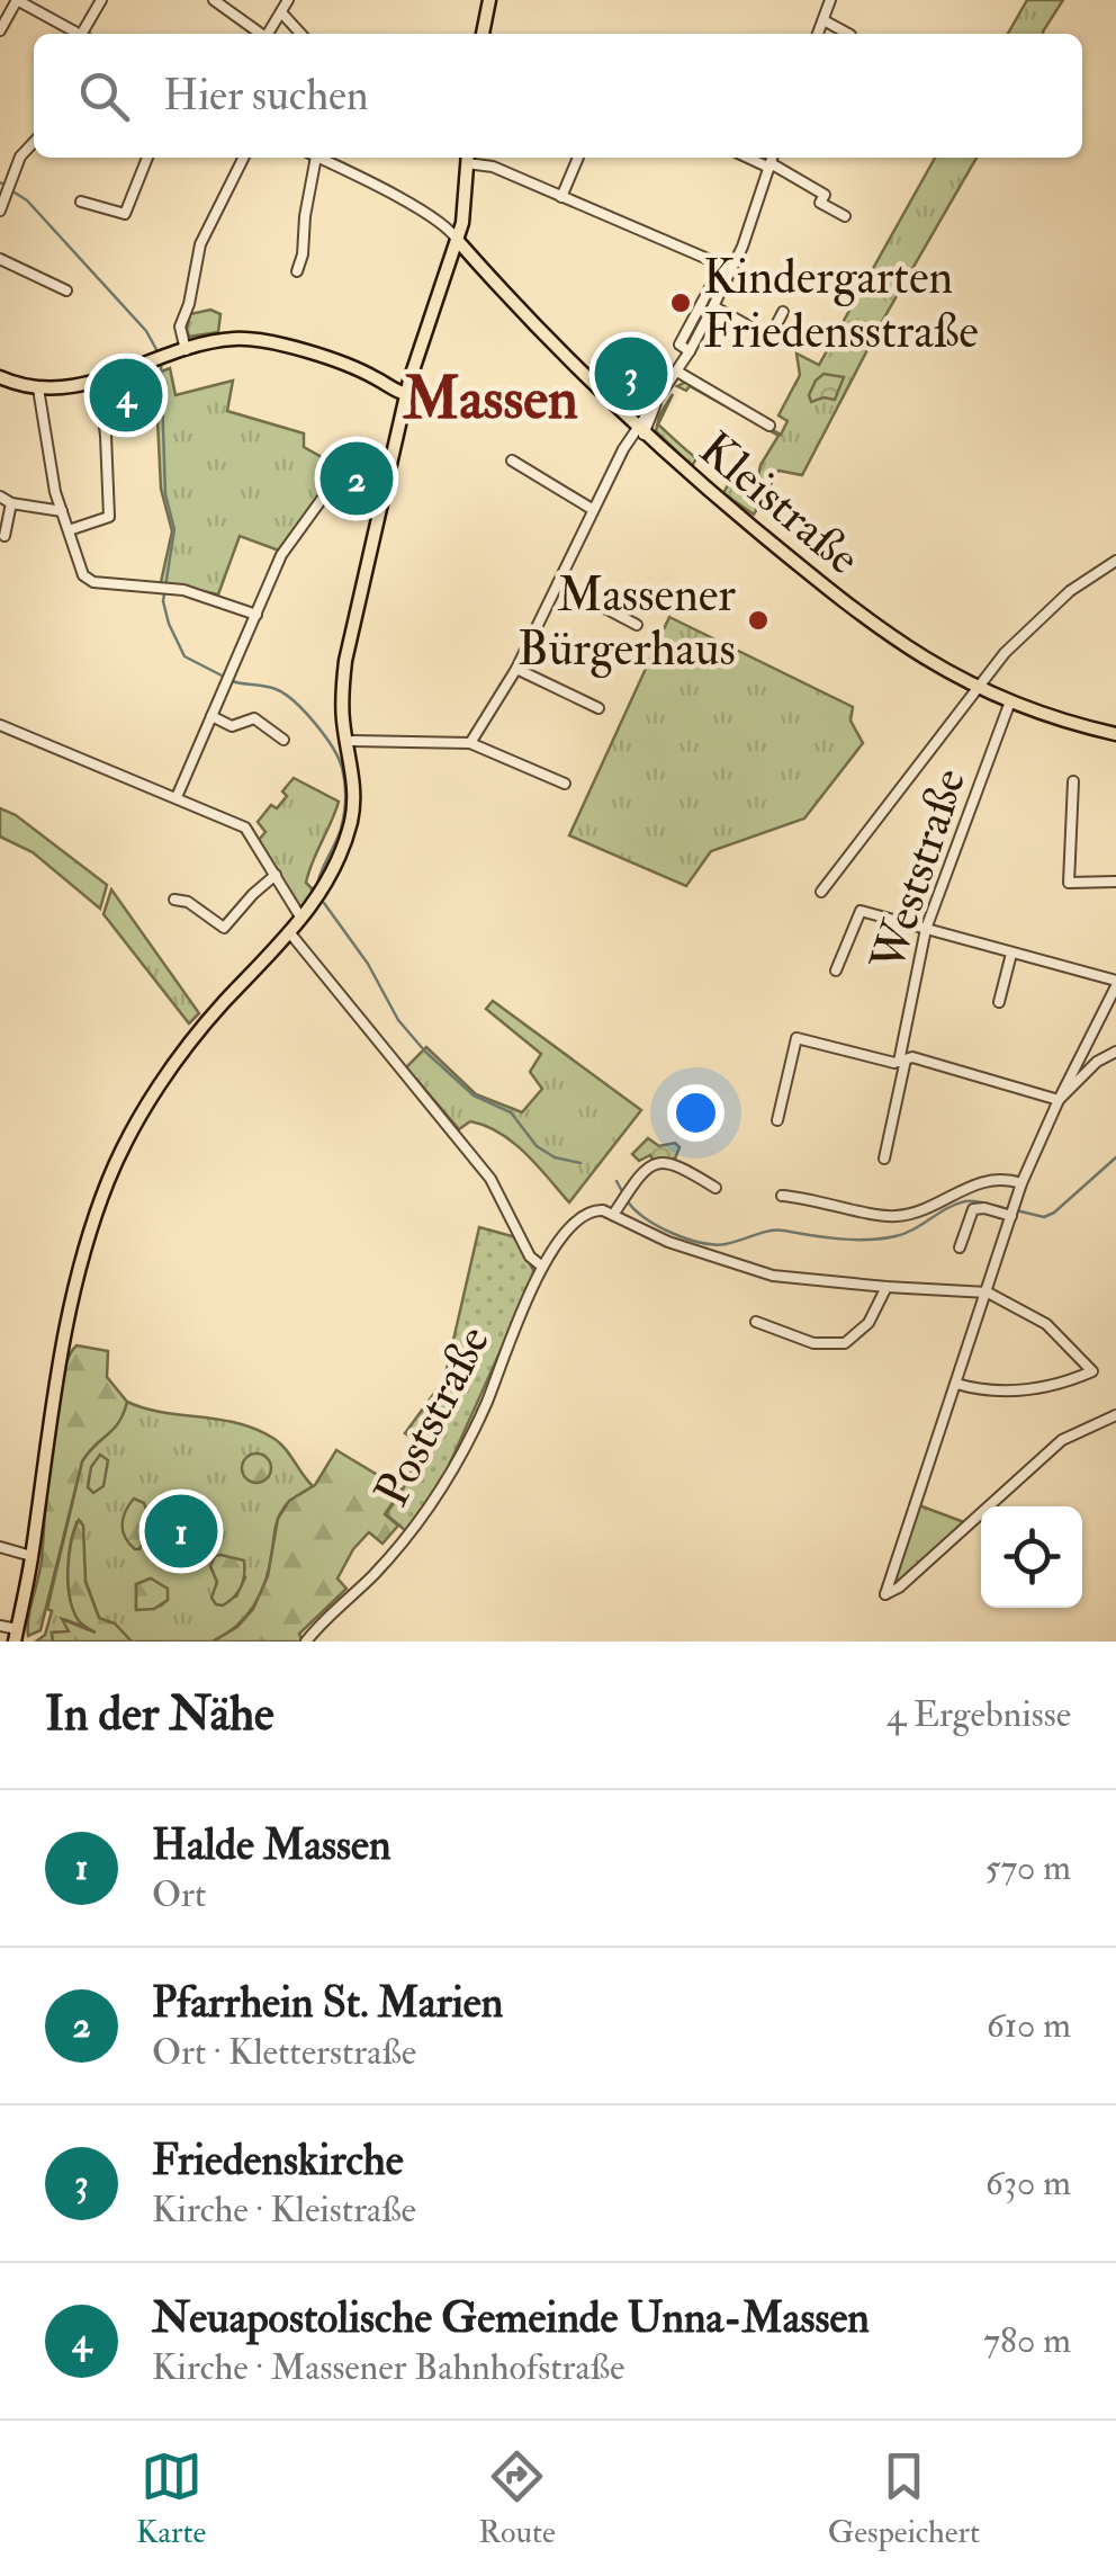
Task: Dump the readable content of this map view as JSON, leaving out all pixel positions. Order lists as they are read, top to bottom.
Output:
{
  "streets": {
    "main road": ["Kleistraße"],
    "street": ["Weststraße", "Poststraße"]
  },
  "crossings": [
    ["Kleistraße", "Weststraße"]
  ],
  "districts": ["Massen"],
  "places": ["Kindergarten Friedensstraße", "Massener Bürgerhaus"],
  "page": {
    "search": "Hier suchen",
    "pins": [
      "3",
      "4",
      "2",
      "1"
    ],
    "heading": ["In der Nähe", "4 Ergebnisse"],
    "list": [
      {
        "mark": "1",
        "name": "Halde Massen",
        "note": "Ort",
        "value": "570 m"
      },
      {
        "mark": "2",
        "name": "Pfarrhein St. Marien",
        "note": "Ort · Kletterstraße",
        "value": "610 m"
      },
      {
        "mark": "3",
        "name": "Friedenskirche",
        "note": "Kirche · Kleistraße",
        "value": "630 m"
      },
      {
        "mark": "4",
        "name": "Neuapostolische Gemeinde Unna-Massen",
        "note": "Kirche · Massener Bahnhofstraße",
        "value": "780 m"
      }
    ],
    "nav": ["Karte", "Route", "Gespeichert"]
  }
}
